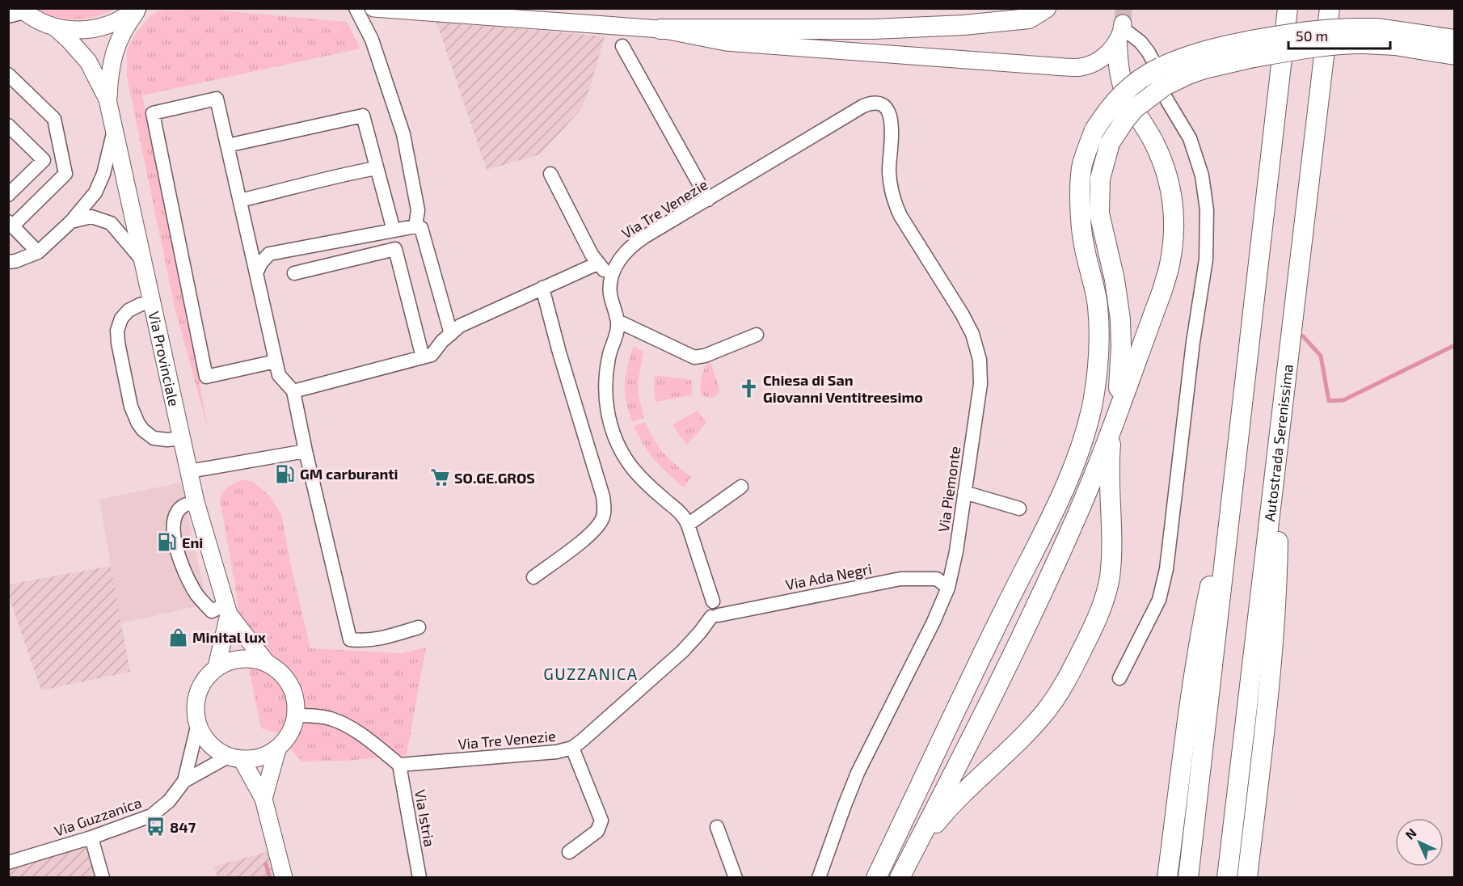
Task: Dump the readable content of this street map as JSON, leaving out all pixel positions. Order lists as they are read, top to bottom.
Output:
{
  "streets": {
    "highway": ["Autostrada Serenissima"],
    "main road": ["Via Provinciale"],
    "street": [
      "Via Tre Venezie",
      "Via Piemonte",
      "Via Ada Negri",
      "Via Guzzanica",
      "Via Istria"
    ]
  },
  "crossings": [
    ["Via Tre Venezie", "Via Piemonte"],
    ["Via Tre Venezie", "Via Ada Negri"],
    ["Via Tre Venezie", "Via Istria"],
    ["Via Provinciale", "Via Guzzanica"],
    ["Via Piemonte", "Via Ada Negri"]
  ],
  "districts": ["GUZZANICA"],
  "places": {
    "church": ["Chiesa di San Giovanni Ventitreesimo"],
    "fuel station": ["GM carburanti", "Eni"],
    "supermarket": ["SO.GE.GROS"],
    "shop": ["Minital lux"],
    "bus stop": ["847"]
  },
  "scale_bar": "50 m",
  "north": "top left"
}
